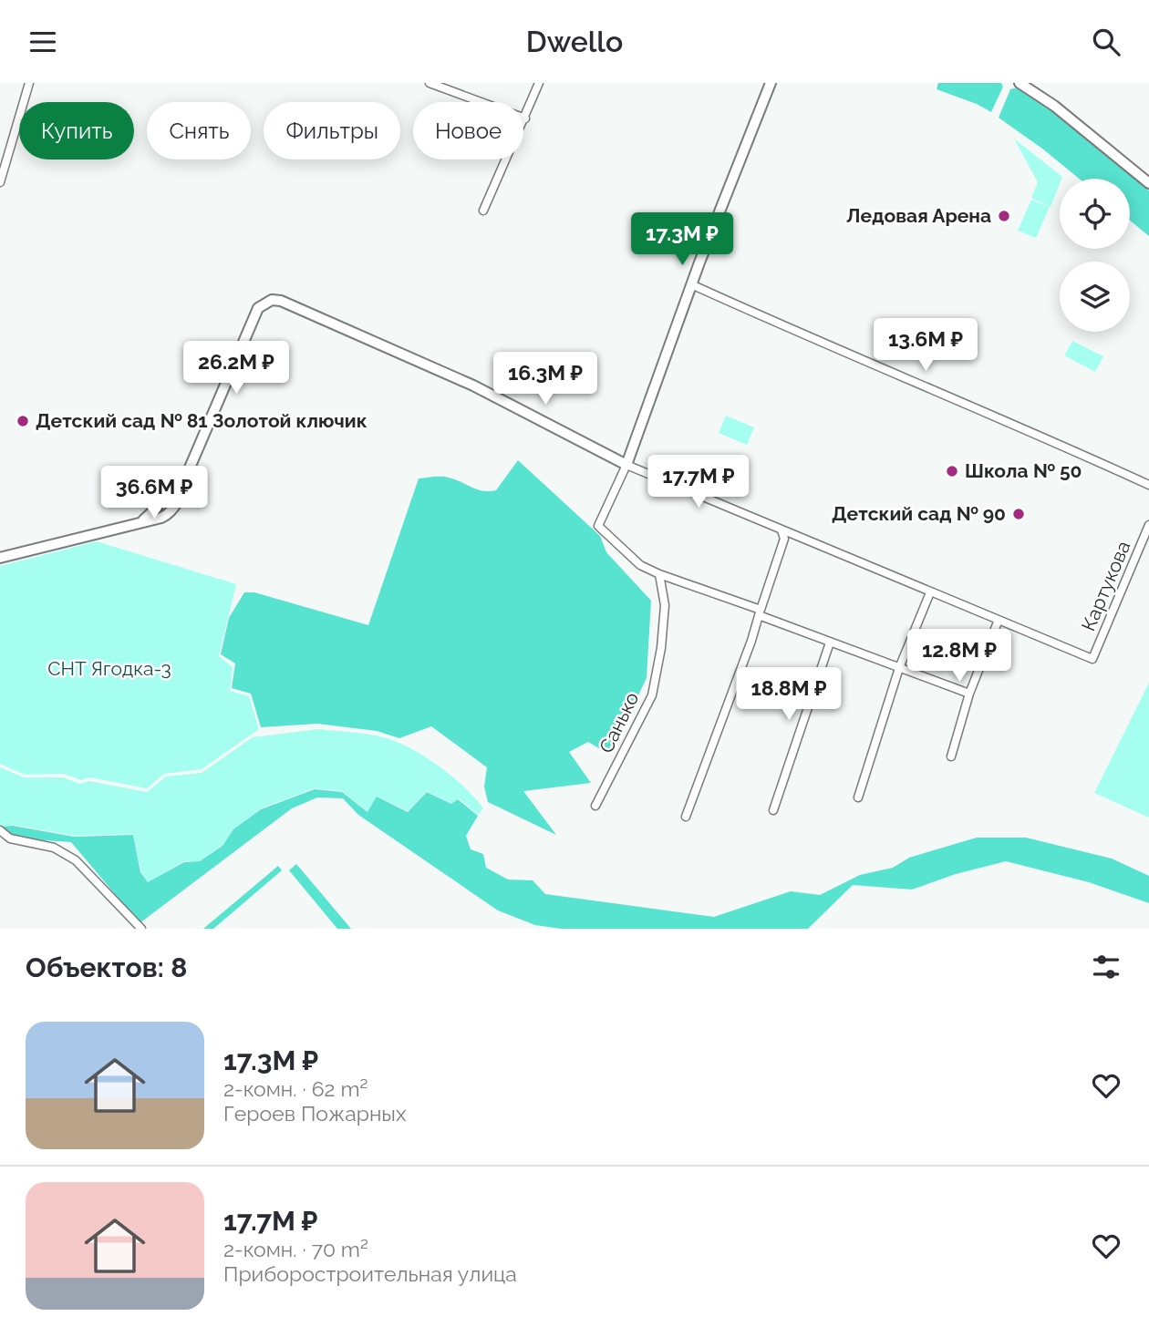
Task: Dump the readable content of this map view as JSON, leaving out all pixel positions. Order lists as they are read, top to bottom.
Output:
{
  "streets": {
    "street": ["Картукова", "Санько"]
  },
  "parks": ["СНТ Ягодка-3"],
  "places": [
    "Ледовая Арена",
    "Детский сад № 81 Золотой ключик",
    "Школа № 50",
    "Детский сад № 90"
  ],
  "page": {
    "header": "Dwello",
    "chip": [
      "Купить",
      "Снять",
      "Фильтры",
      "Новое"
    ],
    "price": [
      "17.3M ₽",
      "13.6M ₽",
      "26.2M ₽",
      "16.3M ₽",
      "17.7M ₽",
      "36.6M ₽",
      "12.8M ₽",
      "18.8M ₽"
    ],
    "heading": "Объектов: 8",
    "list": [
      {
        "name": "17.3M ₽",
        "note": "2-комн. · 62 m² · Героев Пожарных"
      },
      {
        "name": "17.7M ₽",
        "note": "2-комн. · 70 m² · Приборостроительная улица"
      }
    ]
  }
}
